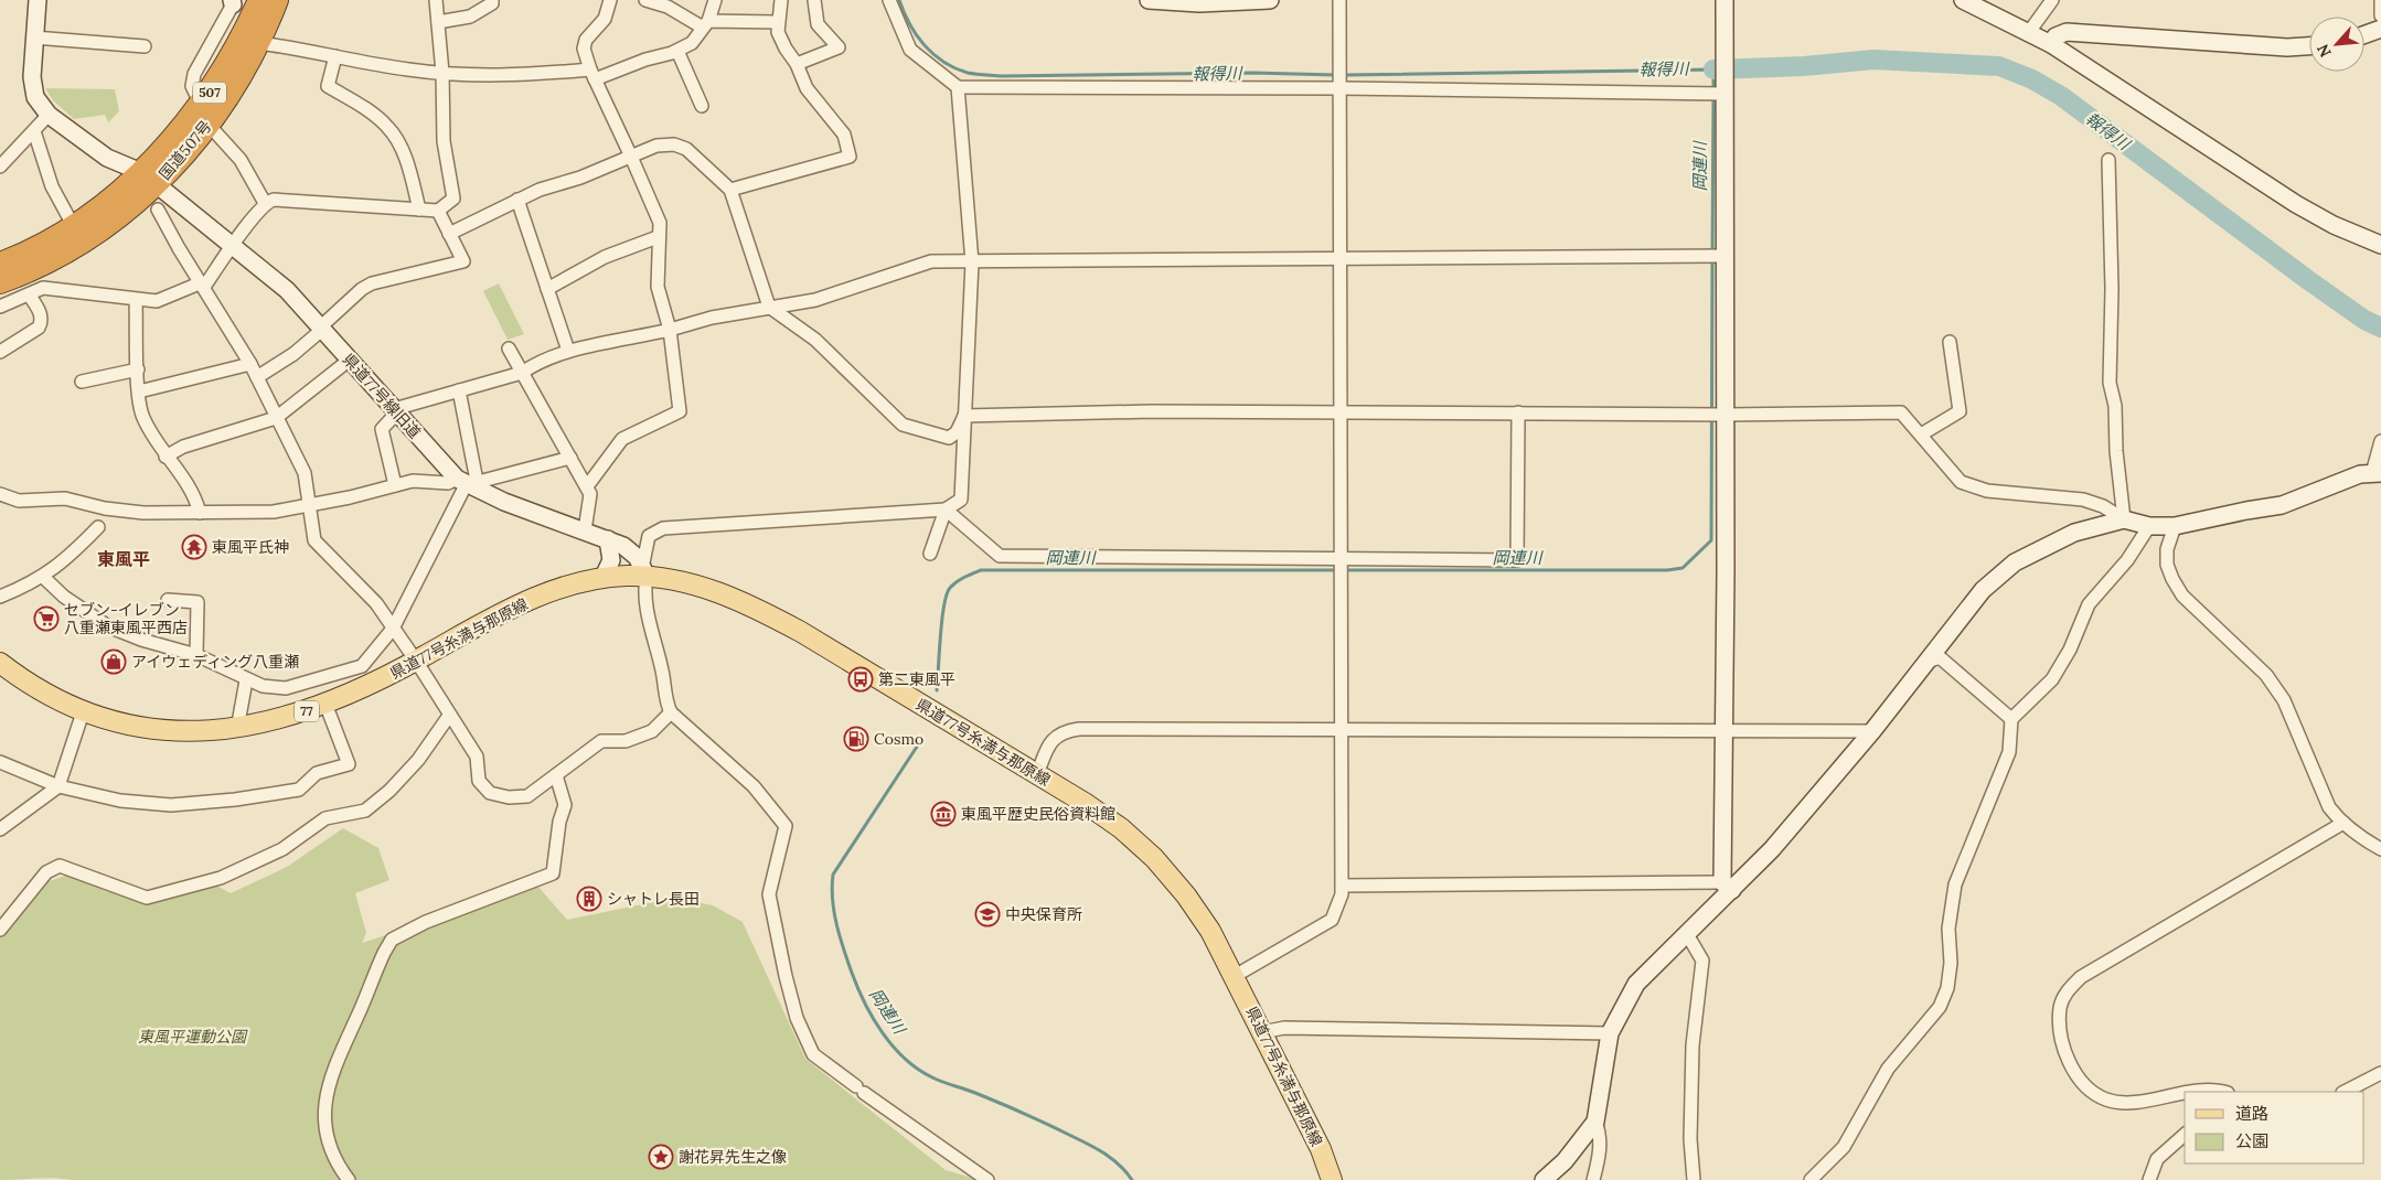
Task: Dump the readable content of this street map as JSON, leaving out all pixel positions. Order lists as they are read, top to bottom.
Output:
{
  "streets": {
    "highway": ["507", "国道507号"],
    "main road": ["県道77号糸満与那原線", "77"],
    "street": ["県道77号線旧道"]
  },
  "crossings": [
    ["507", "国道507号"],
    ["507", "県道77号線旧道"],
    ["国道507号", "県道77号線旧道"],
    ["県道77号線旧道", "県道77号糸満与那原線"]
  ],
  "districts": ["東風平"],
  "water": ["報得川", "岡連川"],
  "parks": ["東風平運動公園"],
  "places": {
    "temple": ["東風平氏神"],
    "supermarket": ["セブン-イレブン 八重瀬東風平西店"],
    "shop": ["アイウェディング八重瀬"],
    "bus stop": ["第二東風平"],
    "fuel station": ["Cosmo"],
    "museum": ["東風平歴史民俗資料館"],
    "building": ["シャトレ長田"],
    "school or university": ["中央保育所"],
    "place": ["謝花昇先生之像"]
  },
  "legend": ["道路", "公園"],
  "north": "bottom left"
}
